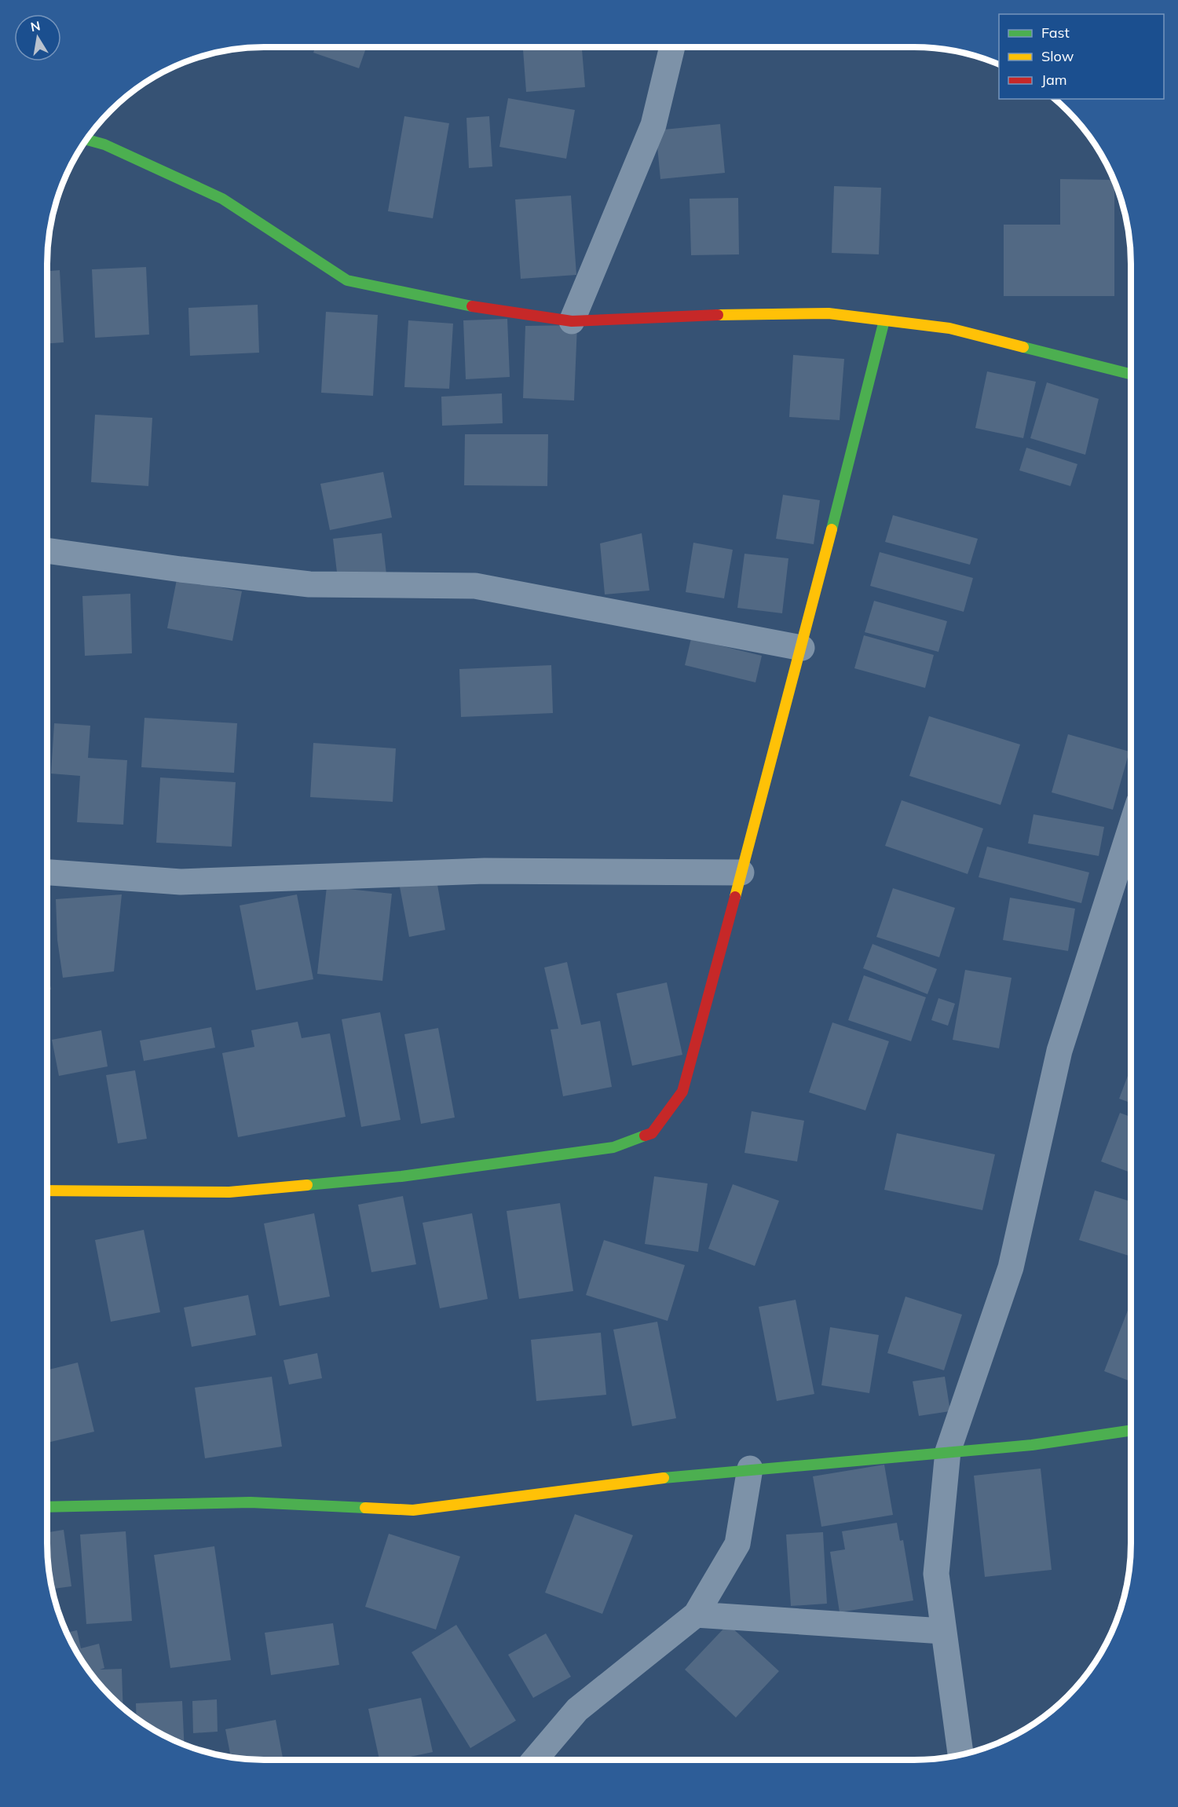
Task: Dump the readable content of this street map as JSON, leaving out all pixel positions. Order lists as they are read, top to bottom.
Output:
{
  "legend": ["Fast", "Slow", "Jam"],
  "north": "top"
}
